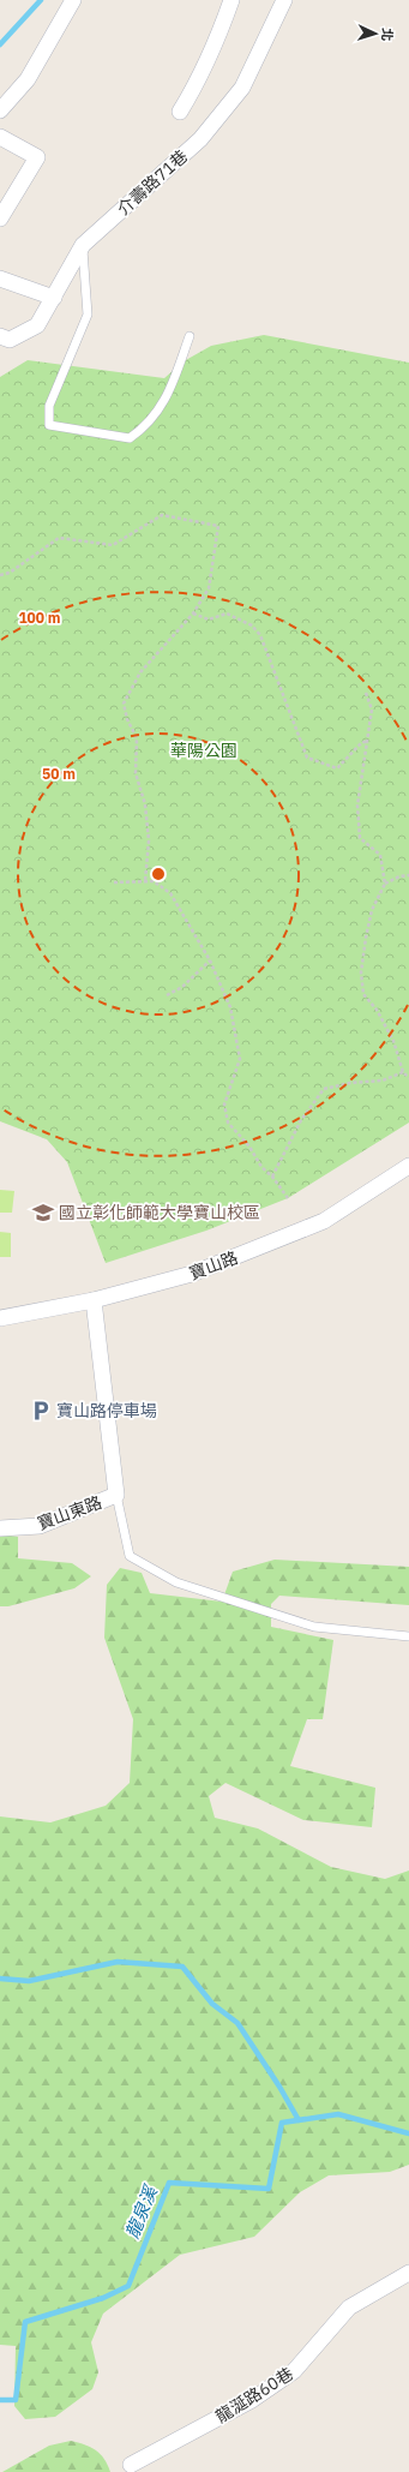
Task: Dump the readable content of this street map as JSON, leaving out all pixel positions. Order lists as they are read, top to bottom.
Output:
{
  "streets": {
    "street": [
      "介壽路71巷",
      "寶山路",
      "寶山東路",
      "龍涎路60巷"
    ]
  },
  "crossings": [
    ["寶山路", "寶山東路"]
  ],
  "water": ["龍泉溪"],
  "parks": ["華陽公園"],
  "places": {
    "school or university": ["國立彰化師範大學寶山校區"],
    "parking": ["寶山路停車場"]
  },
  "north": "right",
  "rings": ["100 m", "50 m"]
}
